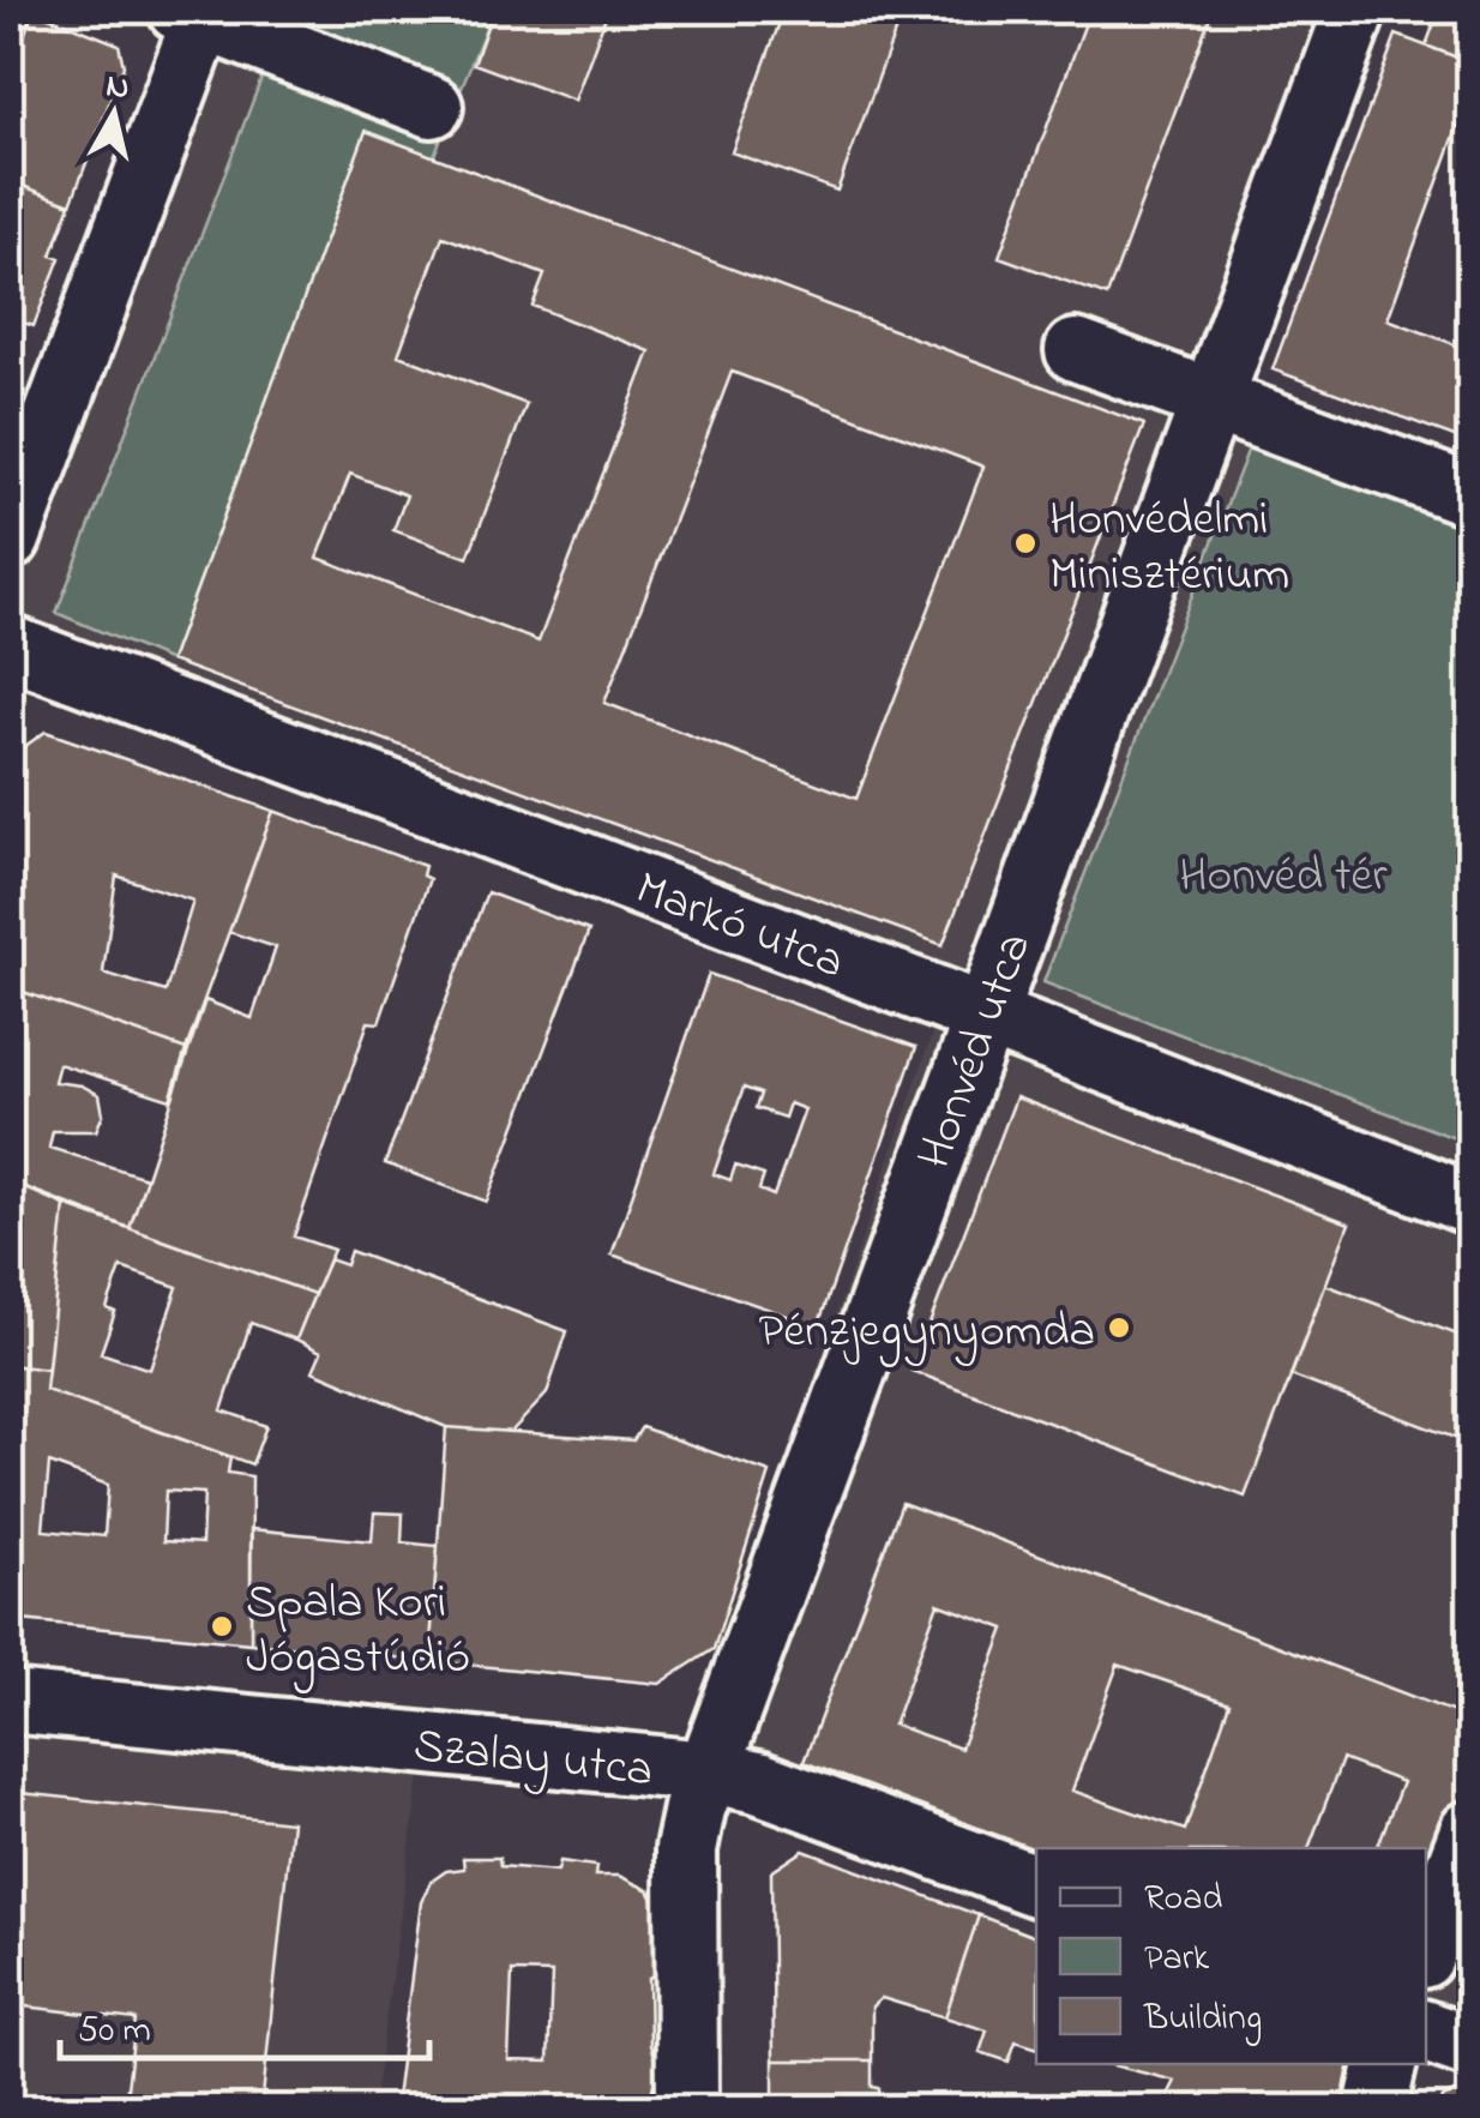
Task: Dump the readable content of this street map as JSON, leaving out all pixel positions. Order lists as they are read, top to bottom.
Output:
{
  "streets": {
    "street": ["Markó utca", "Honvéd utca", "Szalay utca"]
  },
  "crossings": [
    ["Markó utca", "Honvéd utca"],
    ["Honvéd utca", "Szalay utca"]
  ],
  "parks": ["Honvéd tér"],
  "places": ["Honvédelmi Minisztérium", "Pénzjegynyomda", "Spala Kori Jógastúdió"],
  "legend": ["Road", "Park", "Building"],
  "scale_bar": "50 m",
  "north": "top"
}
